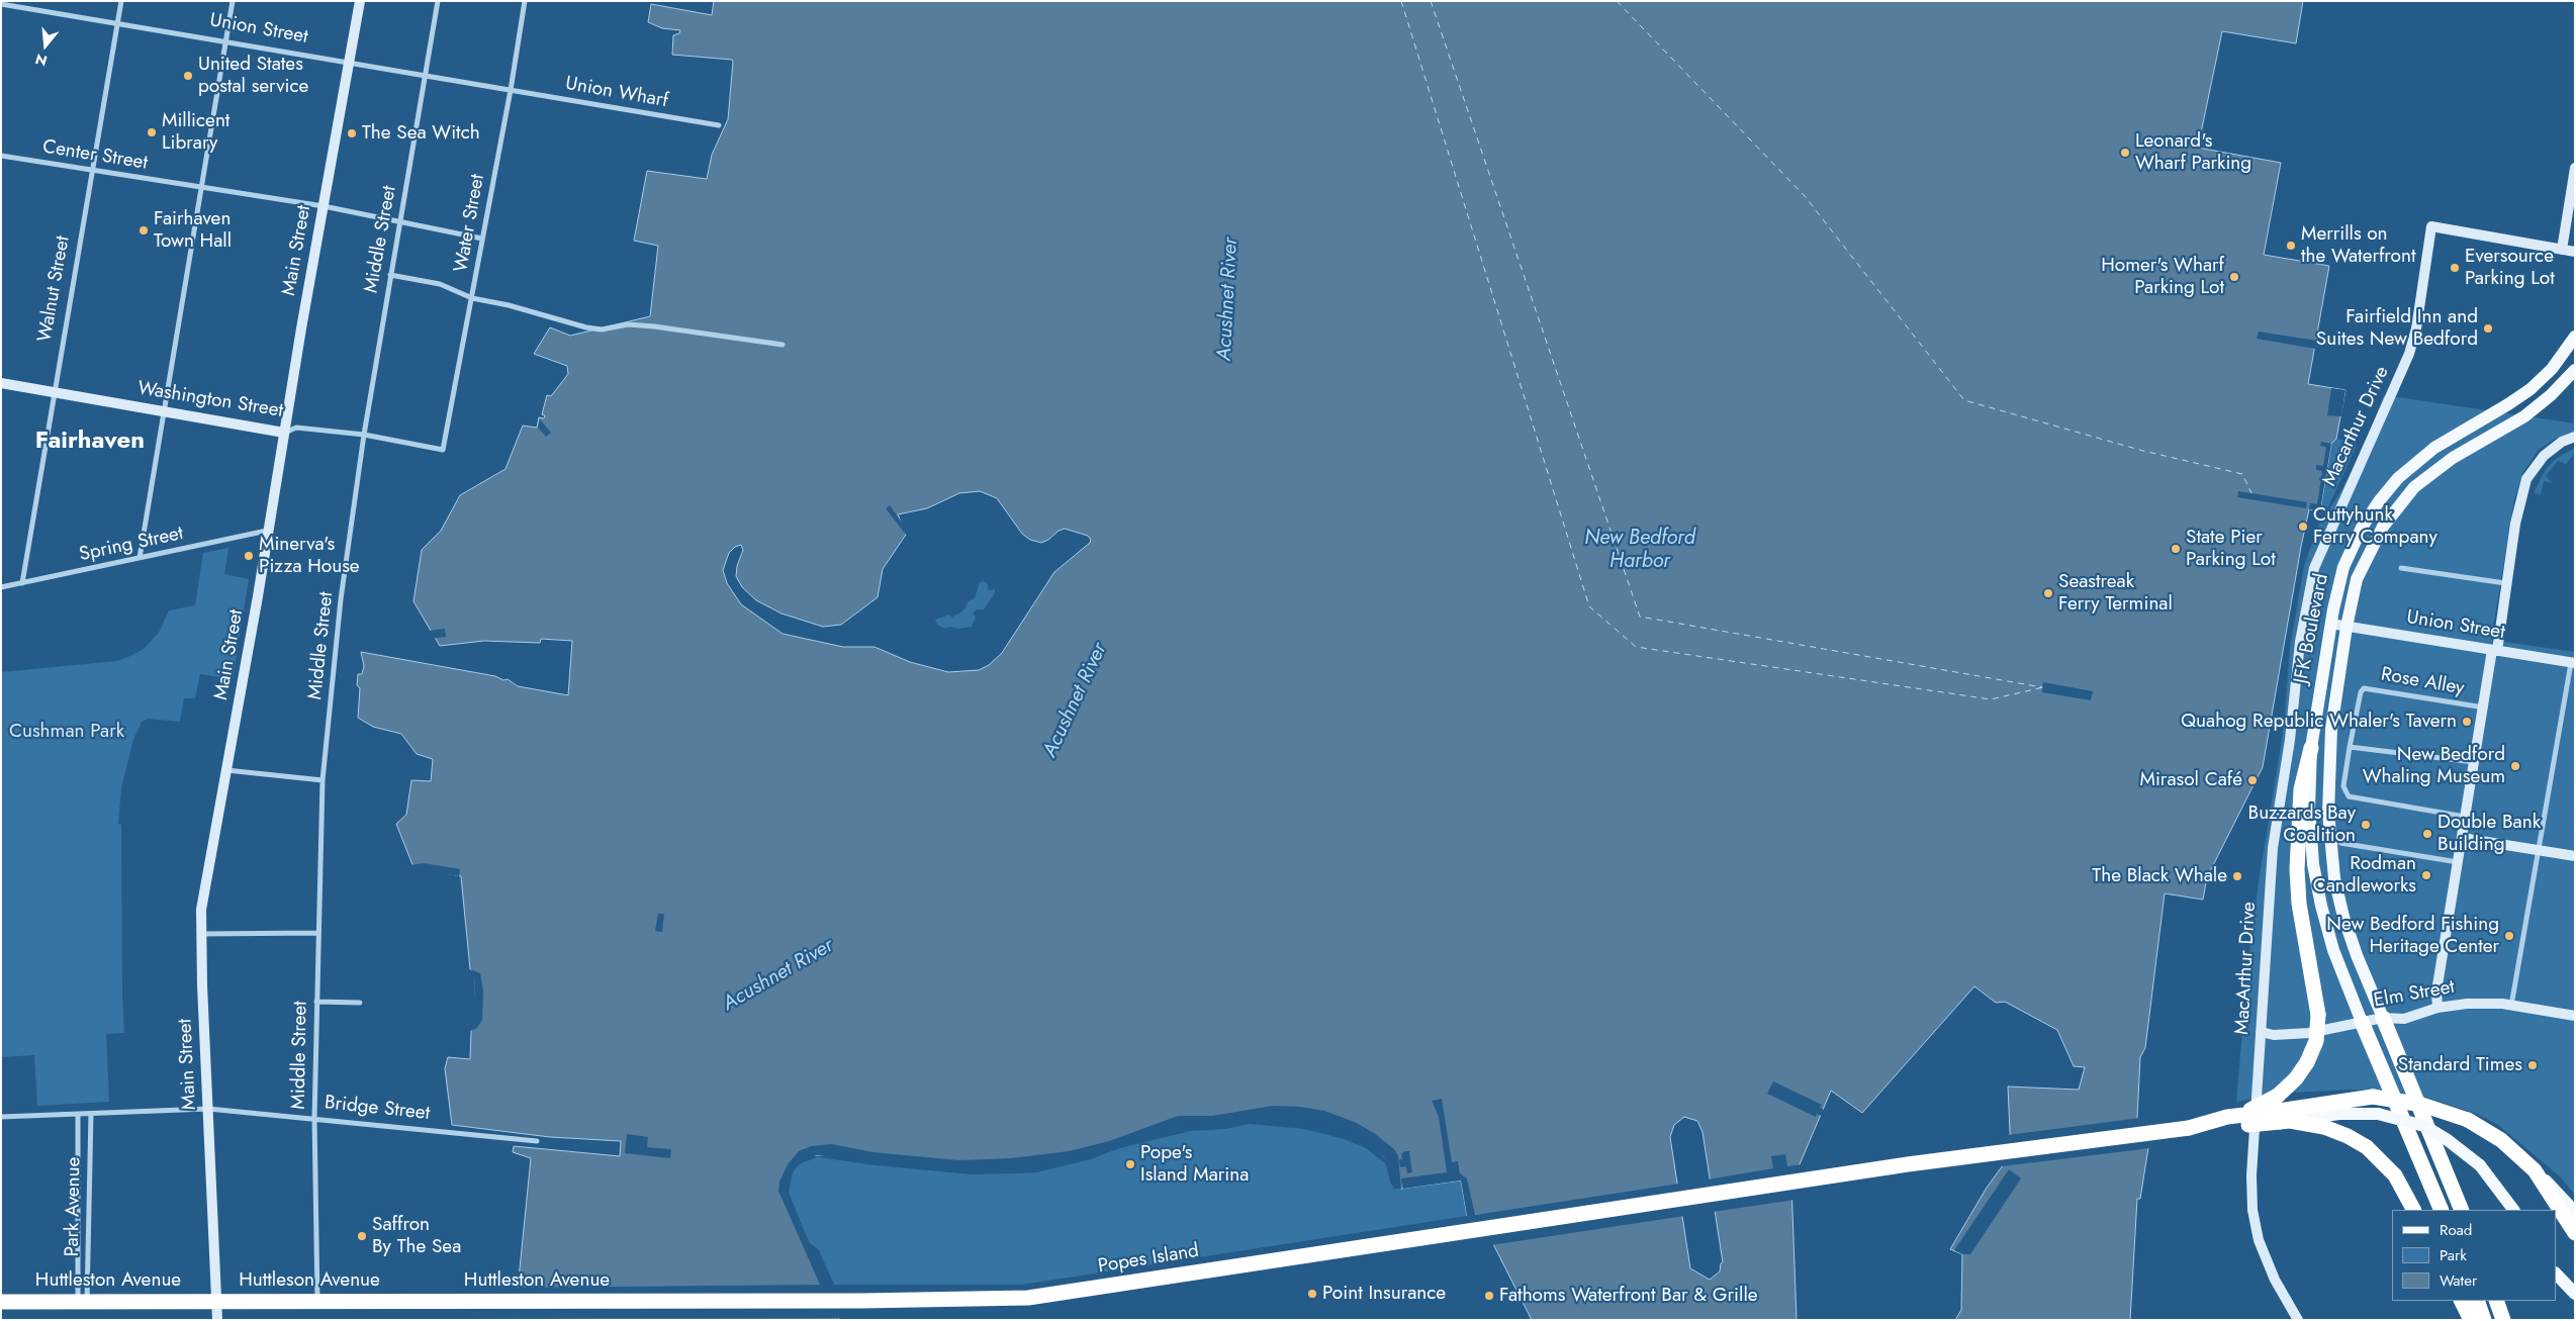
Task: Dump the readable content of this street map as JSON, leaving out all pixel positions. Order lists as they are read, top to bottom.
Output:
{
  "streets": {
    "highway": ["Popes Island", "Huttleston Avenue", "Huttleson Avenue"],
    "main road": ["JFK Boulevard"],
    "street": [
      "Union Street",
      "Union Wharf",
      "Center Street",
      "Water Street",
      "Middle Street",
      "Main Street",
      "Walnut Street",
      "Washington Street",
      "Macarthur Drive",
      "Spring Street",
      "Rose Alley",
      "MacArthur Drive",
      "Elm Street",
      "Bridge Street",
      "Park Avenue"
    ]
  },
  "crossings": [
    ["Union Street", "Union Wharf"],
    ["Union Street", "Water Street"],
    ["Union Street", "Middle Street"],
    ["Union Street", "Main Street"],
    ["Union Street", "Walnut Street"],
    ["Union Street", "JFK Boulevard"],
    ["Union Wharf", "Water Street"],
    ["Center Street", "Water Street"],
    ["Center Street", "Middle Street"],
    ["Center Street", "Main Street"],
    ["Center Street", "Walnut Street"],
    ["Water Street", "Washington Street"],
    ["Middle Street", "Washington Street"],
    ["Middle Street", "Bridge Street"],
    ["Middle Street", "Huttleson Avenue"],
    ["Main Street", "Washington Street"],
    ["Main Street", "Spring Street"],
    ["Main Street", "Bridge Street"],
    ["Main Street", "Huttleston Avenue"],
    ["Main Street", "Huttleson Avenue"],
    ["Walnut Street", "Washington Street"],
    ["Walnut Street", "Spring Street"],
    ["Macarthur Drive", "MacArthur Drive"],
    ["JFK Boulevard", "Elm Street"],
    ["MacArthur Drive", "Elm Street"],
    ["Bridge Street", "Park Avenue"],
    ["Park Avenue", "Huttleston Avenue"],
    ["Popes Island", "Huttleston Avenue"],
    ["Huttleston Avenue", "Huttleson Avenue"]
  ],
  "districts": ["Fairhaven"],
  "water": ["Acushnet River", "New Bedford Harbor"],
  "parks": ["Cushman Park"],
  "places": [
    "United States postal service",
    "Millicent Library",
    "The Sea Witch",
    "Leonard's Wharf Parking",
    "Fairhaven Town Hall",
    "Merrills on the Waterfront",
    "Eversource Parking Lot",
    "Homer's Wharf Parking Lot",
    "Fairfield Inn and Suites New Bedford",
    "Cuttyhunk Ferry Company",
    "State Pier Parking Lot",
    "Minerva's Pizza House",
    "Seastreak Ferry Terminal",
    "Quahog Republic Whaler's Tavern",
    "New Bedford Whaling Museum",
    "Mirasol Café",
    "Buzzards Bay Coalition",
    "Double Bank Building",
    "Rodman Candleworks",
    "The Black Whale",
    "New Bedford Fishing Heritage Center",
    "Standard Times",
    "Pope's Island Marina",
    "Saffron By The Sea",
    "Point Insurance",
    "Fathoms Waterfront Bar & Grille"
  ],
  "legend": ["Road", "Park", "Water"],
  "north": "bottom"
}
